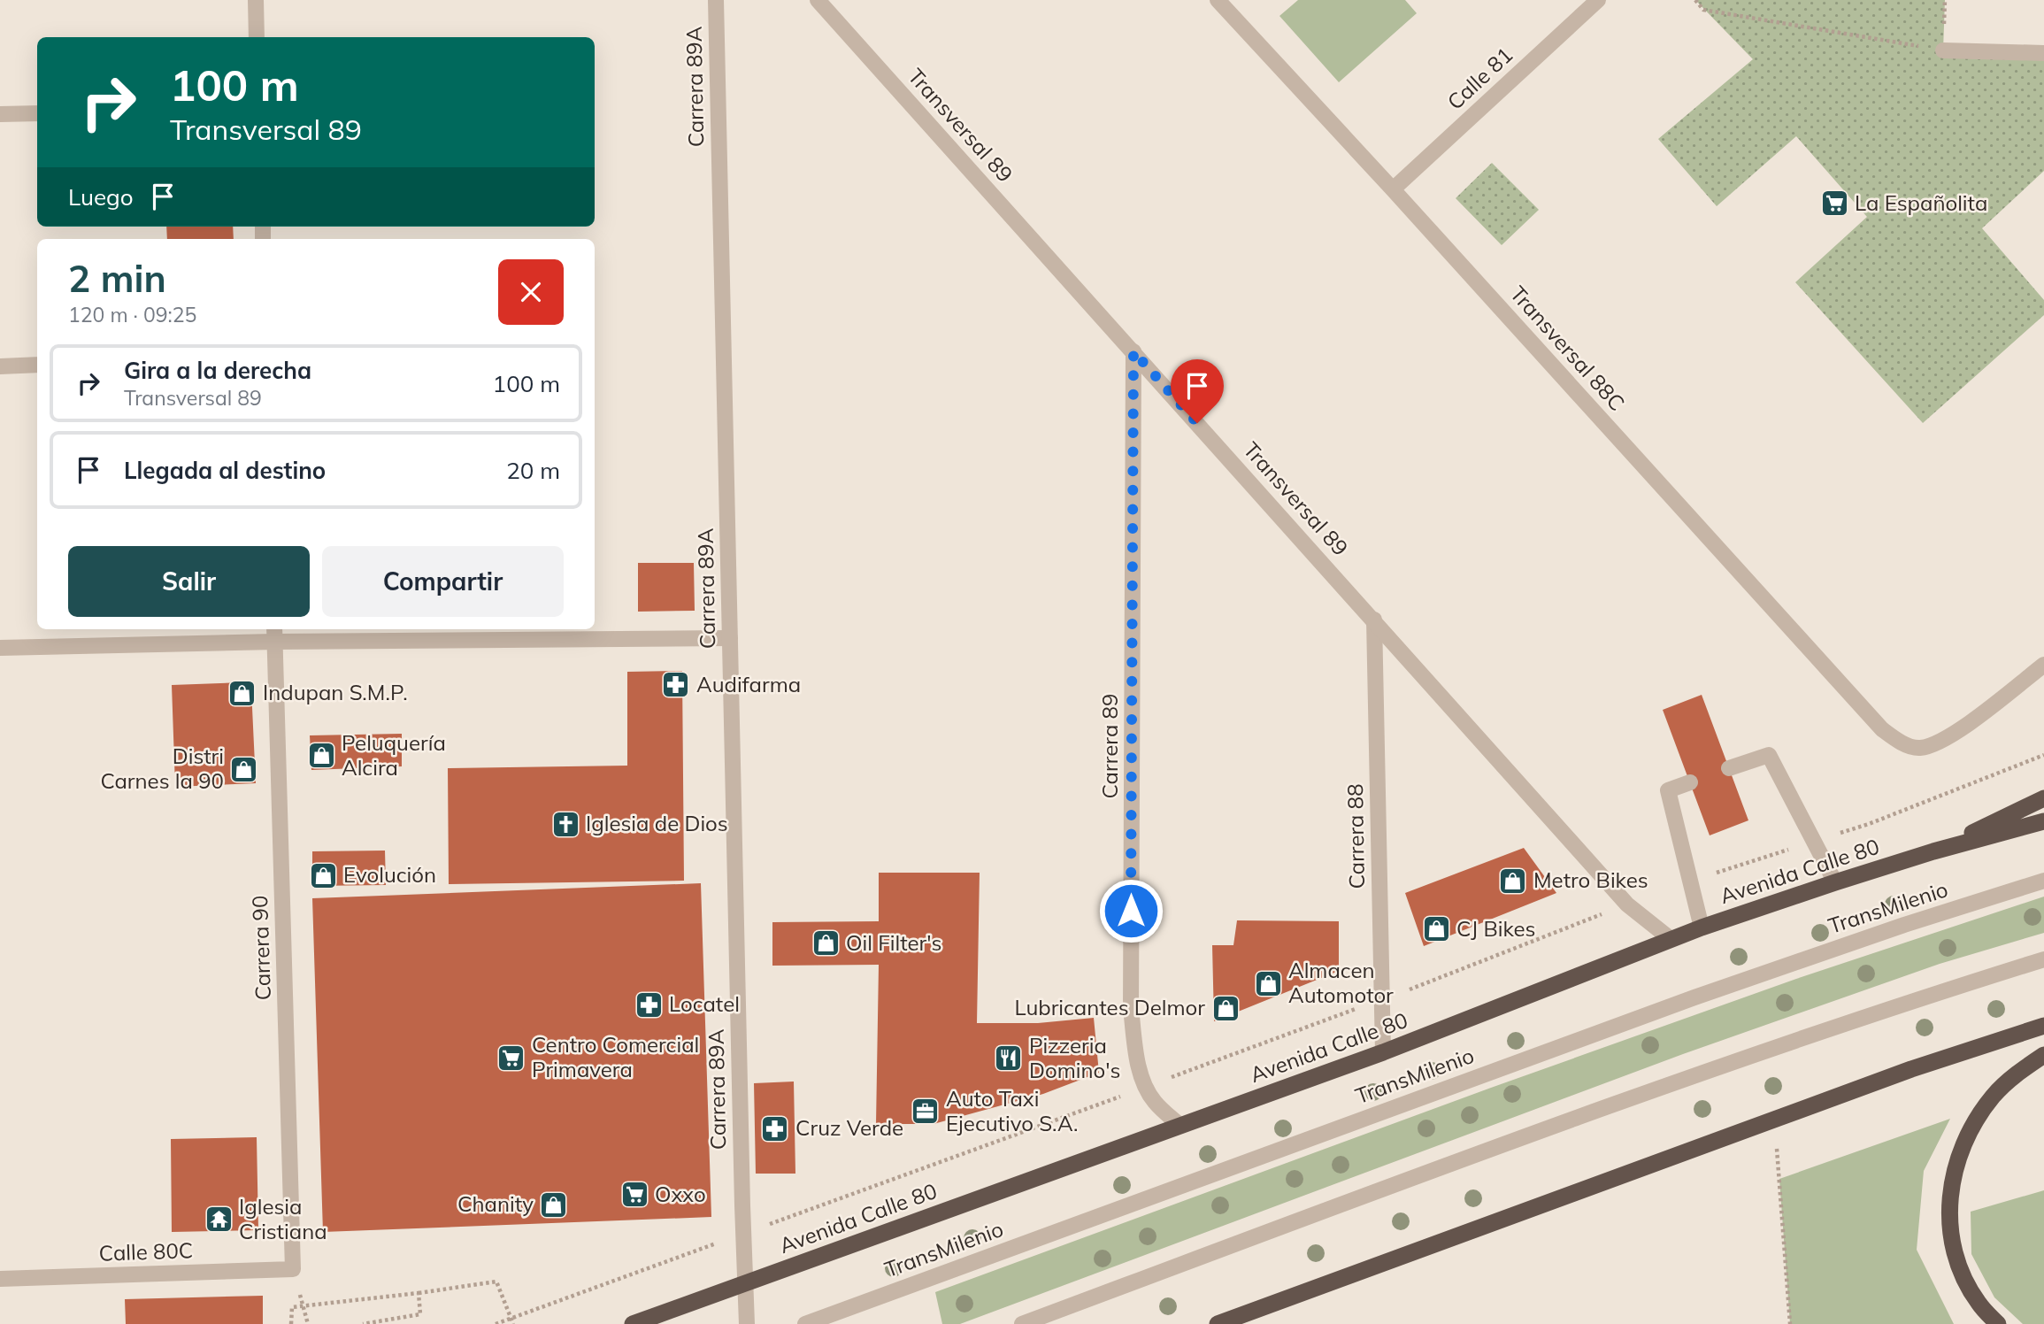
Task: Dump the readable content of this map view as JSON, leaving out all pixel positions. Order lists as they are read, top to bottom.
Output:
{
  "streets": {
    "highway": ["Avenida Calle 80"],
    "street": [
      "Calle 81",
      "Carrera 89A",
      "Transversal 89",
      "Transversal 88C",
      "Carrera 89",
      "Carrera 88",
      "TransMilenio",
      "Carrera 90",
      "Calle 80C"
    ]
  },
  "crossings": [
    ["Calle 81", "Transversal 88C"],
    ["Carrera 89A", "Avenida Calle 80"],
    ["Transversal 89", "Carrera 89"],
    ["Transversal 89", "Carrera 88"],
    ["Transversal 89", "Avenida Calle 80"],
    ["Carrera 89", "Avenida Calle 80"],
    ["Carrera 88", "Avenida Calle 80"],
    ["Carrera 90", "Calle 80C"]
  ],
  "places": {
    "supermarket": ["La Españolita", "Centro Comercial Primavera", "Oxxo"],
    "pharmacy": ["Audifarma", "Locatel", "Cruz Verde"],
    "shop": [
      "Indupan S.M.P.",
      "Peluquería Alcira",
      "Distri Carnes la 90",
      "Evolución",
      "Metro Bikes",
      "CJ Bikes",
      "Oil Filter's",
      "Almacen Automotor",
      "Lubricantes Delmor",
      "Chanity"
    ],
    "church": ["Iglesia de Dios"],
    "restaurant": ["Pizzeria Domino's"],
    "office": ["Auto Taxi Ejecutivo S.A."],
    "temple": ["Iglesia Cristiana"]
  },
  "page": {
    "turn": ["100 m", "Transversal 89"],
    "then": "Luego",
    "heading": ["2 min", "120 m · 09:25"],
    "list": [
      {
        "name": "Gira a la derecha",
        "note": "Transversal 89",
        "value": "100 m"
      },
      {
        "name": "Llegada al destino",
        "value": "20 m"
      }
    ],
    "buttons": ["Salir", "Compartir"]
  }
}
